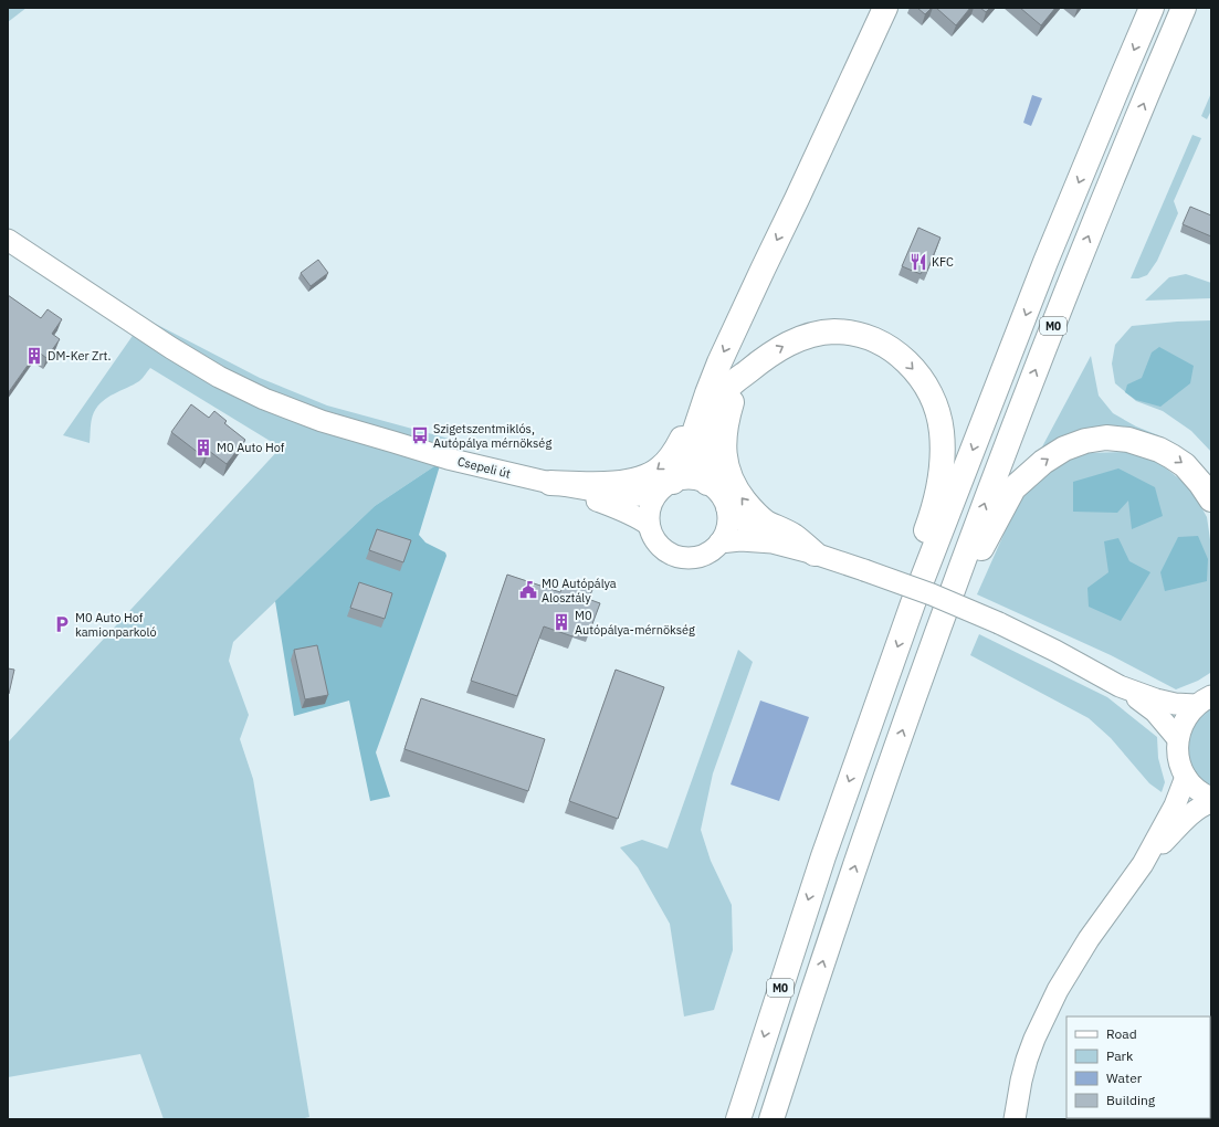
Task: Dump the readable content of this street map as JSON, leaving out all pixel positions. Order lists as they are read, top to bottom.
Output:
{
  "streets": {
    "highway": ["M0"],
    "street": ["Csepeli út"]
  },
  "places": {
    "restaurant": ["KFC"],
    "building": ["DM-Ker Zrt.", "M0 Auto Hof", "M0 Autópálya-mérnökség"],
    "bus stop": ["Szigetszentmiklós, Autópálya mérnökség"],
    "public building": ["M0 Autópálya Alosztály"],
    "parking": ["M0 Auto Hof kamionparkoló"]
  },
  "legend": [
    "Road",
    "Park",
    "Water",
    "Building"
  ]
}
